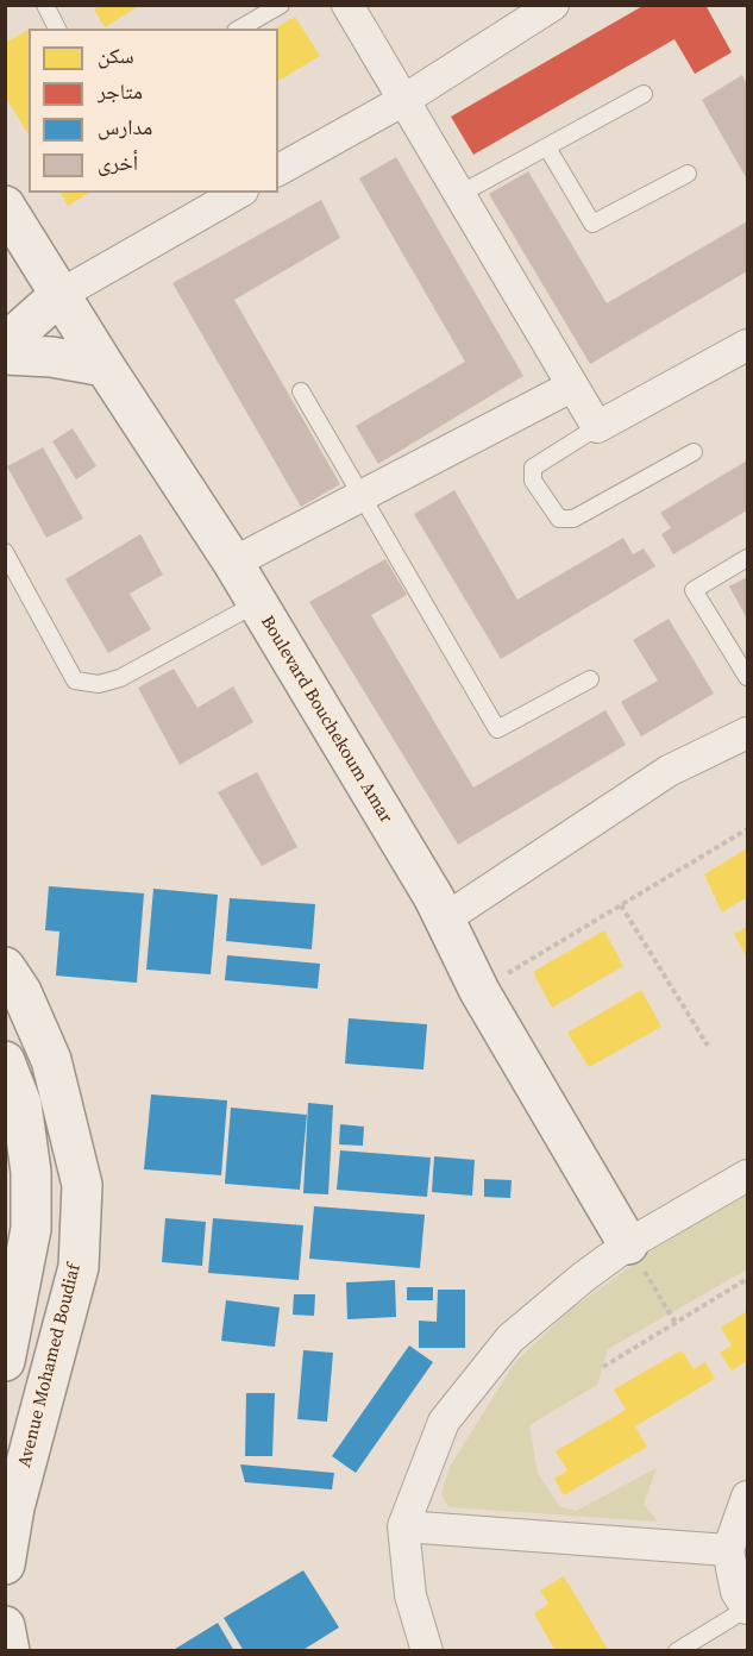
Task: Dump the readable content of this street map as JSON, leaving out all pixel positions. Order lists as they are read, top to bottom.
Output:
{
  "streets": {
    "street": ["Boulevard Bouchekoum Amar", "Avenue Mohamed Boudiaf"]
  },
  "legend": [
    "سكن",
    "متاجر",
    "مدارس",
    "أخرى"
  ]
}
